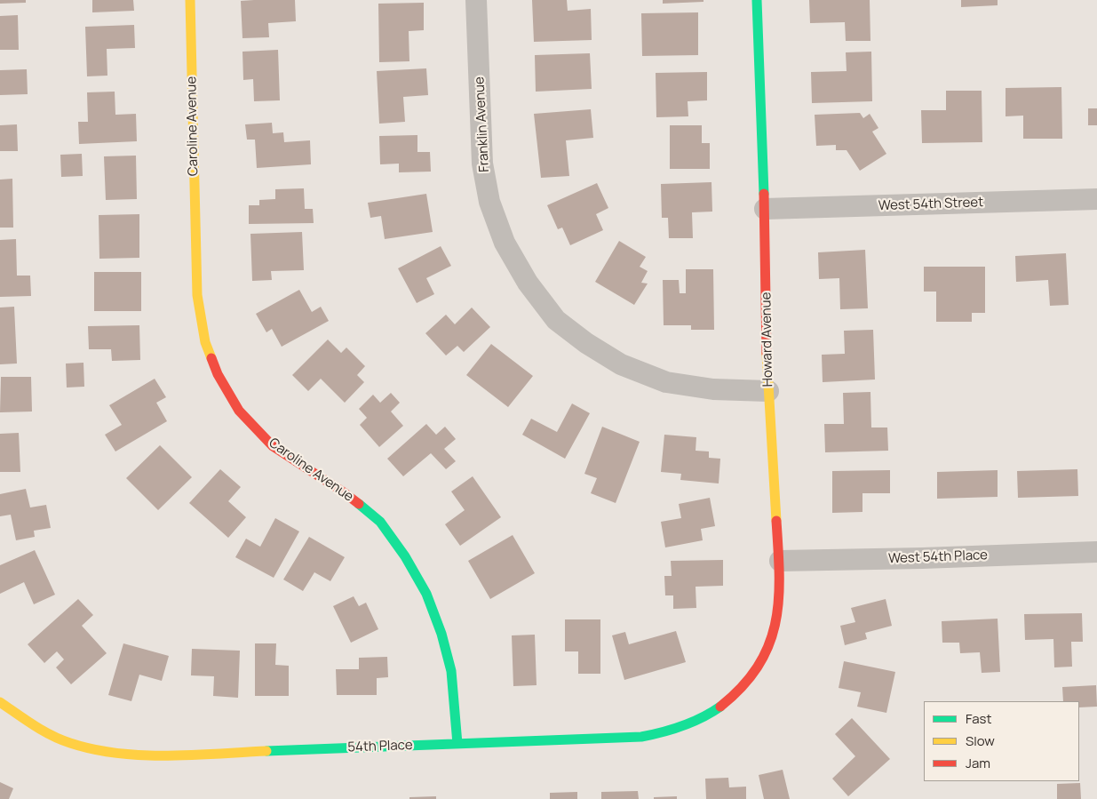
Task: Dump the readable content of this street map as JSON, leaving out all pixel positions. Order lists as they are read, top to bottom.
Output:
{
  "streets": {
    "street": [
      "Franklin Avenue",
      "Caroline Avenue",
      "West 54th Street",
      "Howard Avenue",
      "West 54th Place",
      "54th Place"
    ]
  },
  "crossings": [
    ["Franklin Avenue", "Howard Avenue"],
    ["Caroline Avenue", "54th Place"],
    ["West 54th Street", "Howard Avenue"],
    ["Howard Avenue", "West 54th Place"],
    ["Howard Avenue", "54th Place"]
  ],
  "legend": ["Fast", "Slow", "Jam"]
}
